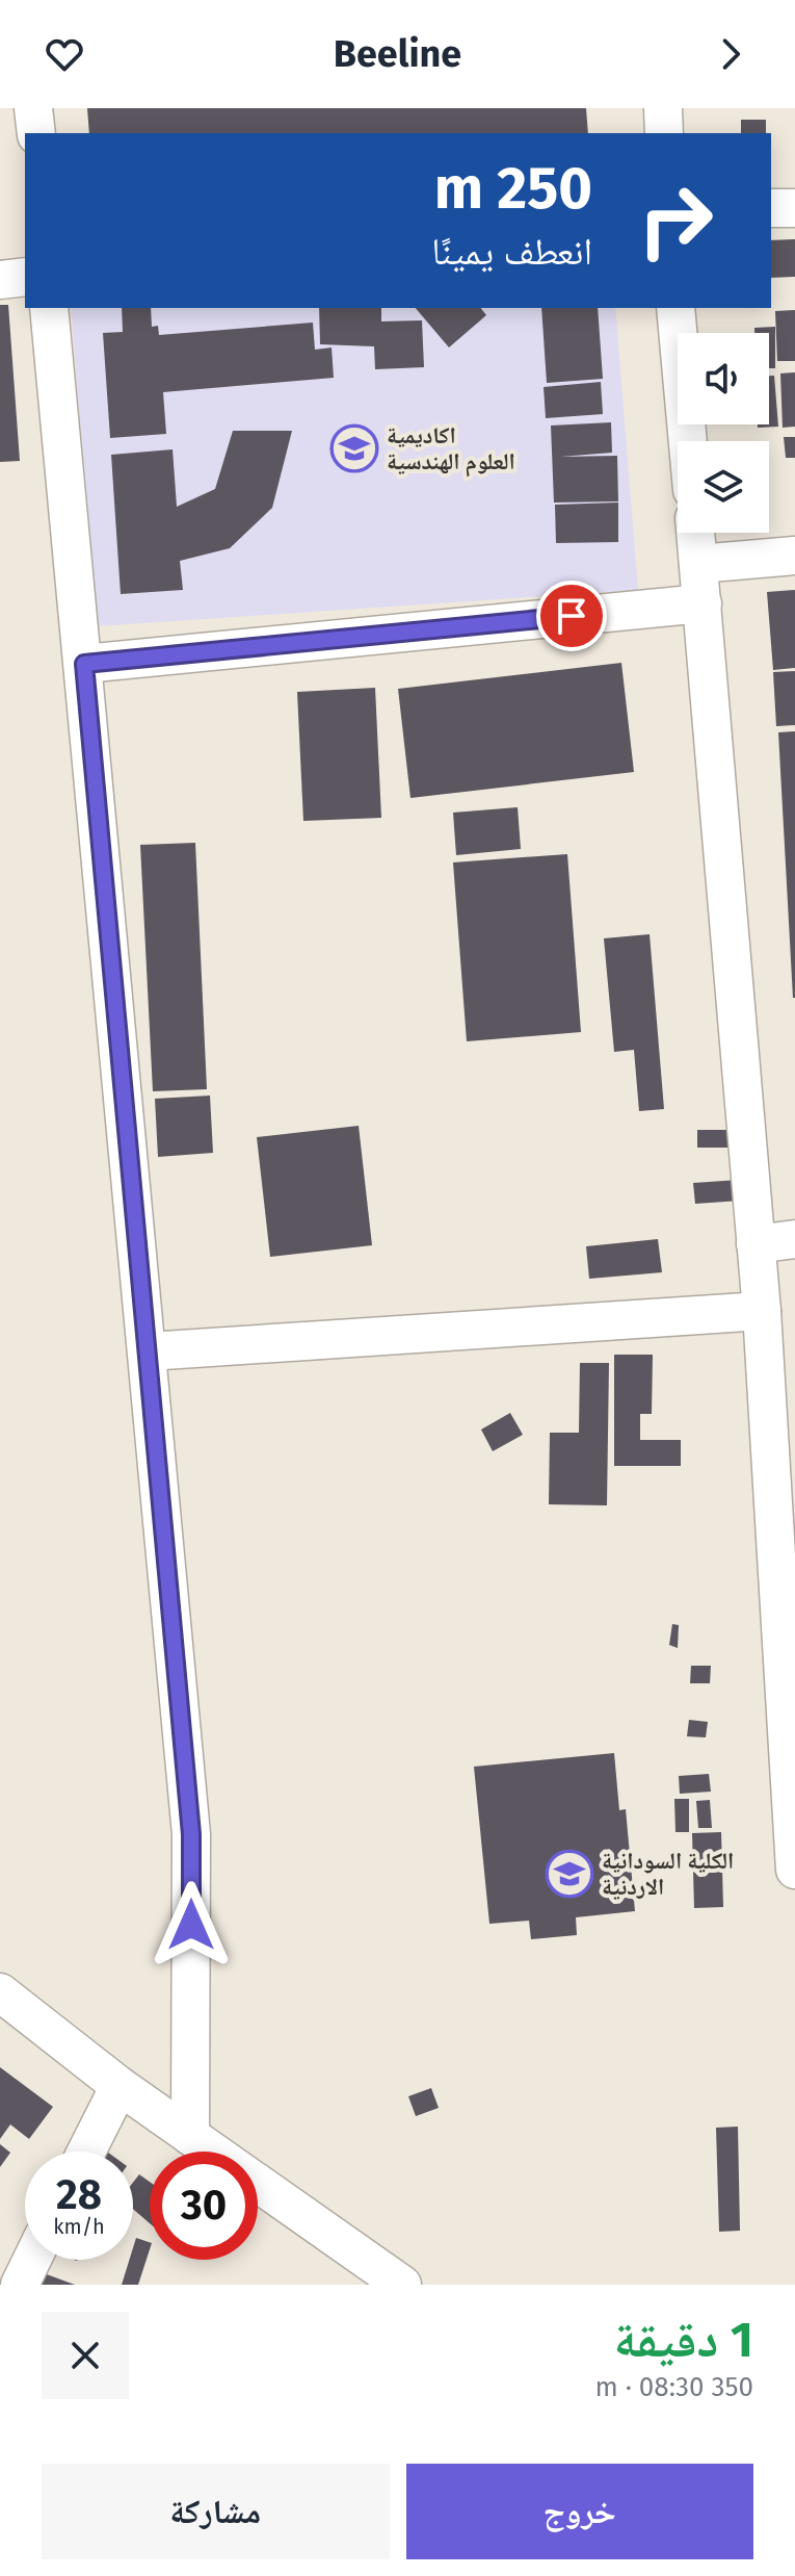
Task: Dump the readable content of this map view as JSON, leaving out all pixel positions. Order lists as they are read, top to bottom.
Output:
{
  "places": {
    "school or university": ["اكاديمية العلوم الهندسية", "الكلية السودانية الاردنية"]
  },
  "page": {
    "header": "Beeline",
    "turn": ["250 m", "انعطف يمينًا"],
    "speed": "28 km/h",
    "limit": "30",
    "heading": ["1 دقيقة", "350 m · 08:30"],
    "buttons": ["خروج", "مشاركة"]
  }
}
